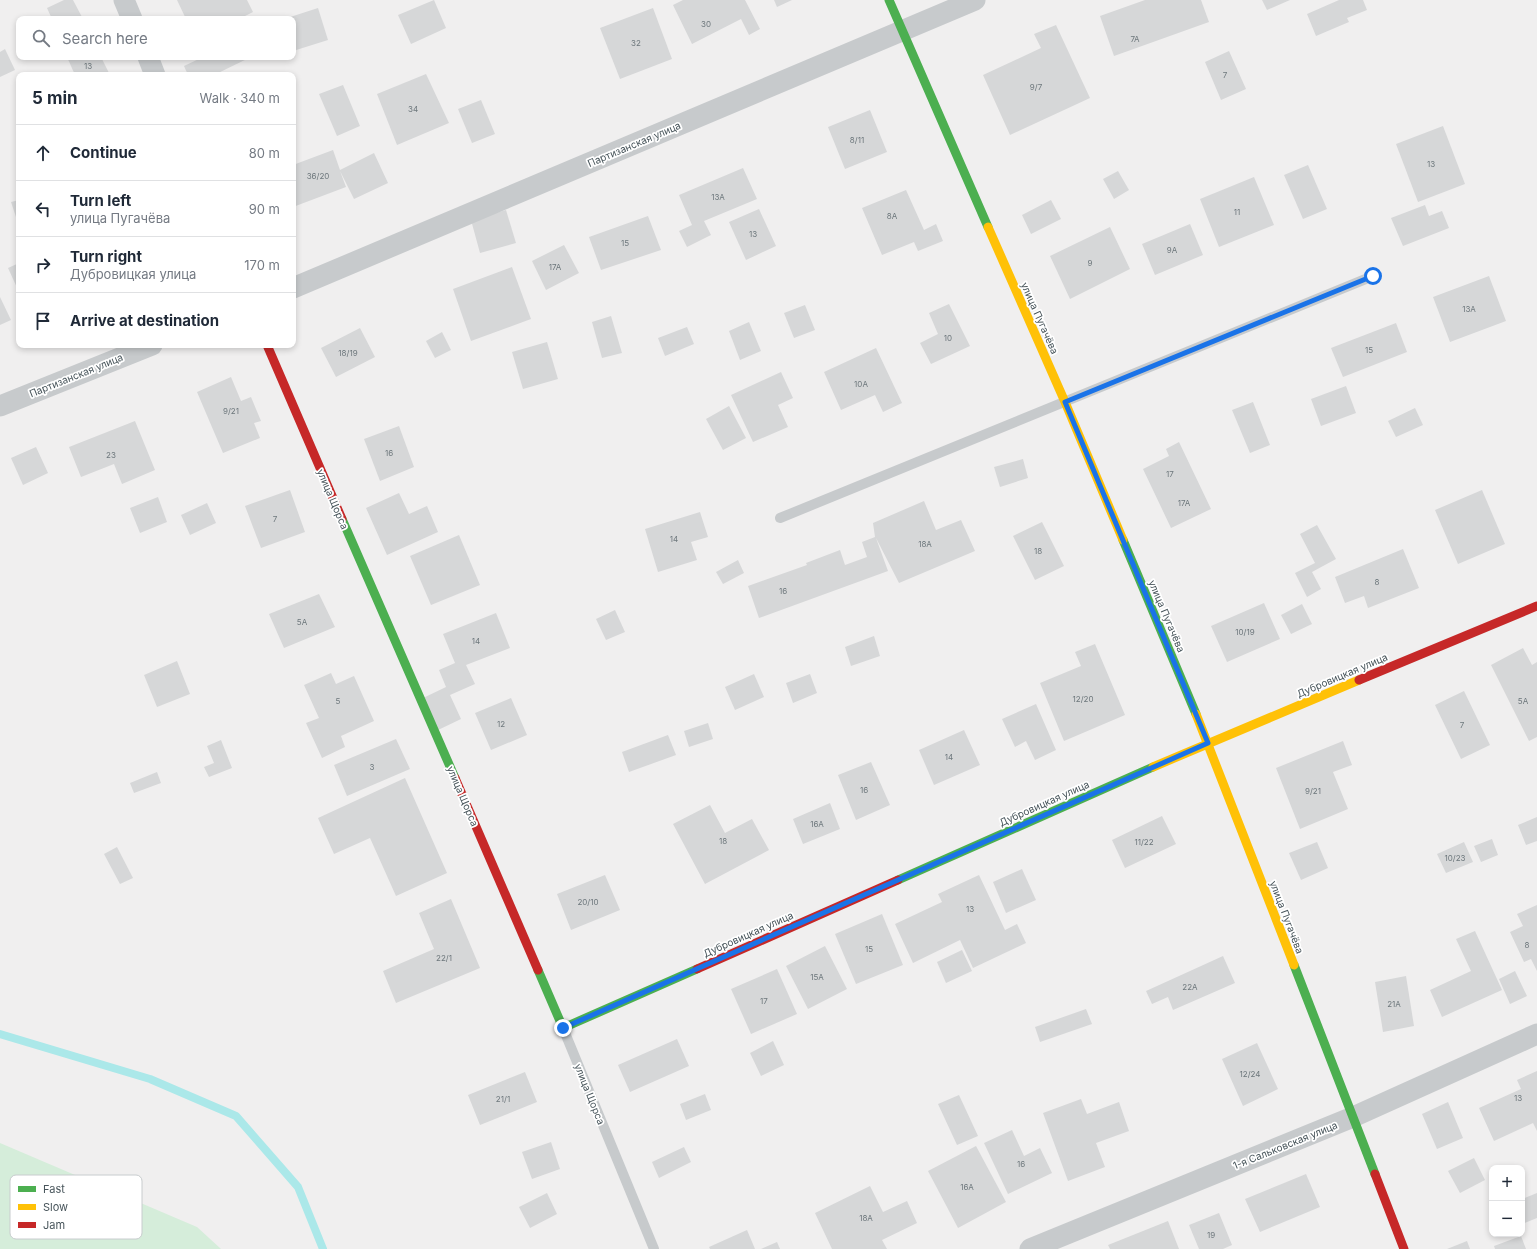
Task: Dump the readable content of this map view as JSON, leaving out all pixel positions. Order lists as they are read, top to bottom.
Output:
{
  "streets": {
    "street": [
      "Партизанская улица",
      "улица Пугачёва",
      "улица Щорса",
      "Дубровицкая улица",
      "1-я Сальковская улица"
    ]
  },
  "crossings": [
    ["Партизанская улица", "улица Пугачёва"],
    ["улица Пугачёва", "Дубровицкая улица"],
    ["улица Пугачёва", "1-я Сальковская улица"],
    ["улица Щорса", "Дубровицкая улица"]
  ],
  "house_numbers": [
    "30",
    "7А",
    "32",
    "13",
    "7",
    "9/7",
    "34",
    "8/11",
    "13",
    "36/20",
    "13А",
    "11",
    "8А",
    "13",
    "15",
    "9А",
    "9",
    "17А",
    "13А",
    "10",
    "15",
    "18/19",
    "10А",
    "9/21",
    "16",
    "23",
    "17",
    "17А",
    "7",
    "14",
    "18А",
    "18",
    "8",
    "16",
    "5А",
    "10/19",
    "14",
    "12/20",
    "5",
    "5А",
    "12",
    "7",
    "14",
    "3",
    "16",
    "9/21",
    "16А",
    "18",
    "11/22",
    "10/23",
    "20/10",
    "13",
    "8",
    "15",
    "22/1",
    "15А",
    "22А",
    "17",
    "21А",
    "12/24",
    "13",
    "21/1",
    "16",
    "16А",
    "18А",
    "19"
  ],
  "legend": ["Fast", "Slow", "Jam"],
  "page": {
    "search": "Search here",
    "heading": ["5 min", "Walk · 340 m"],
    "list": [
      ["Continue", "80 m"],
      ["Turn left", "улица Пугачёва", "90 m"],
      ["Turn right", "Дубровицкая улица", "170 m"],
      "Arrive at destination"
    ],
    "map_buttons": ["+", "−"]
  }
}
